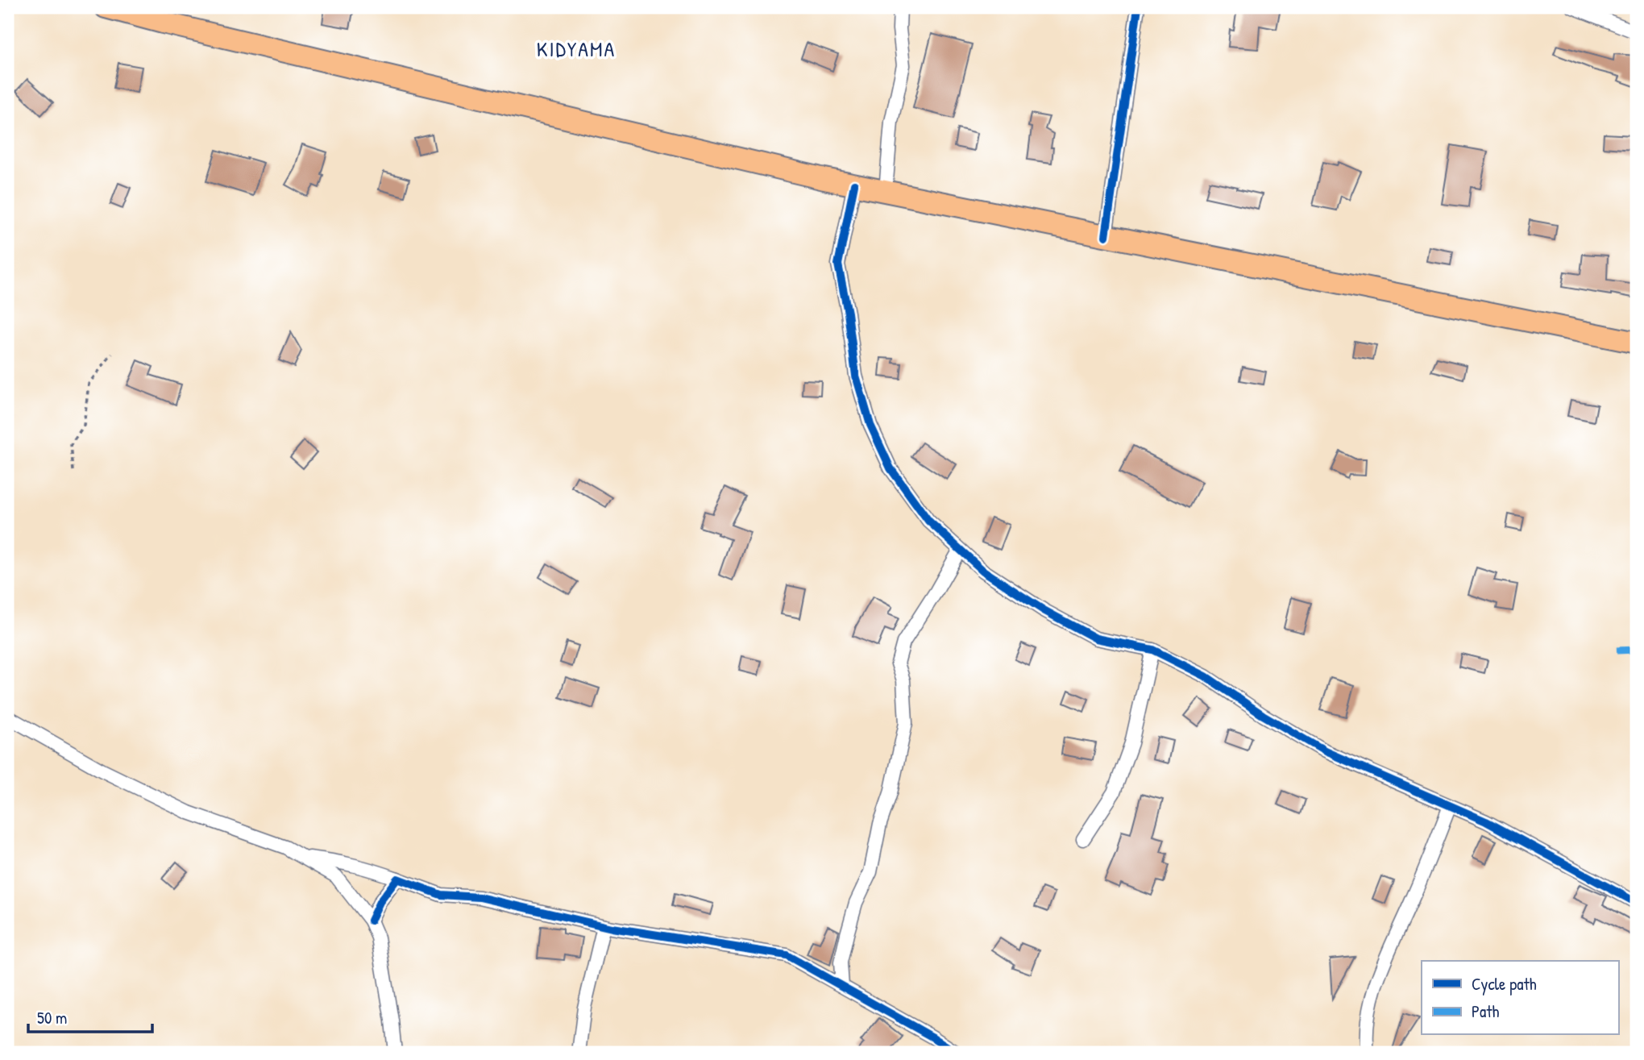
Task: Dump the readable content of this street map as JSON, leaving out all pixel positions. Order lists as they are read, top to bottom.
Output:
{
  "districts": ["KIDYAMA"],
  "legend": ["Cycle path", "Path"],
  "scale_bar": "50 m"
}
